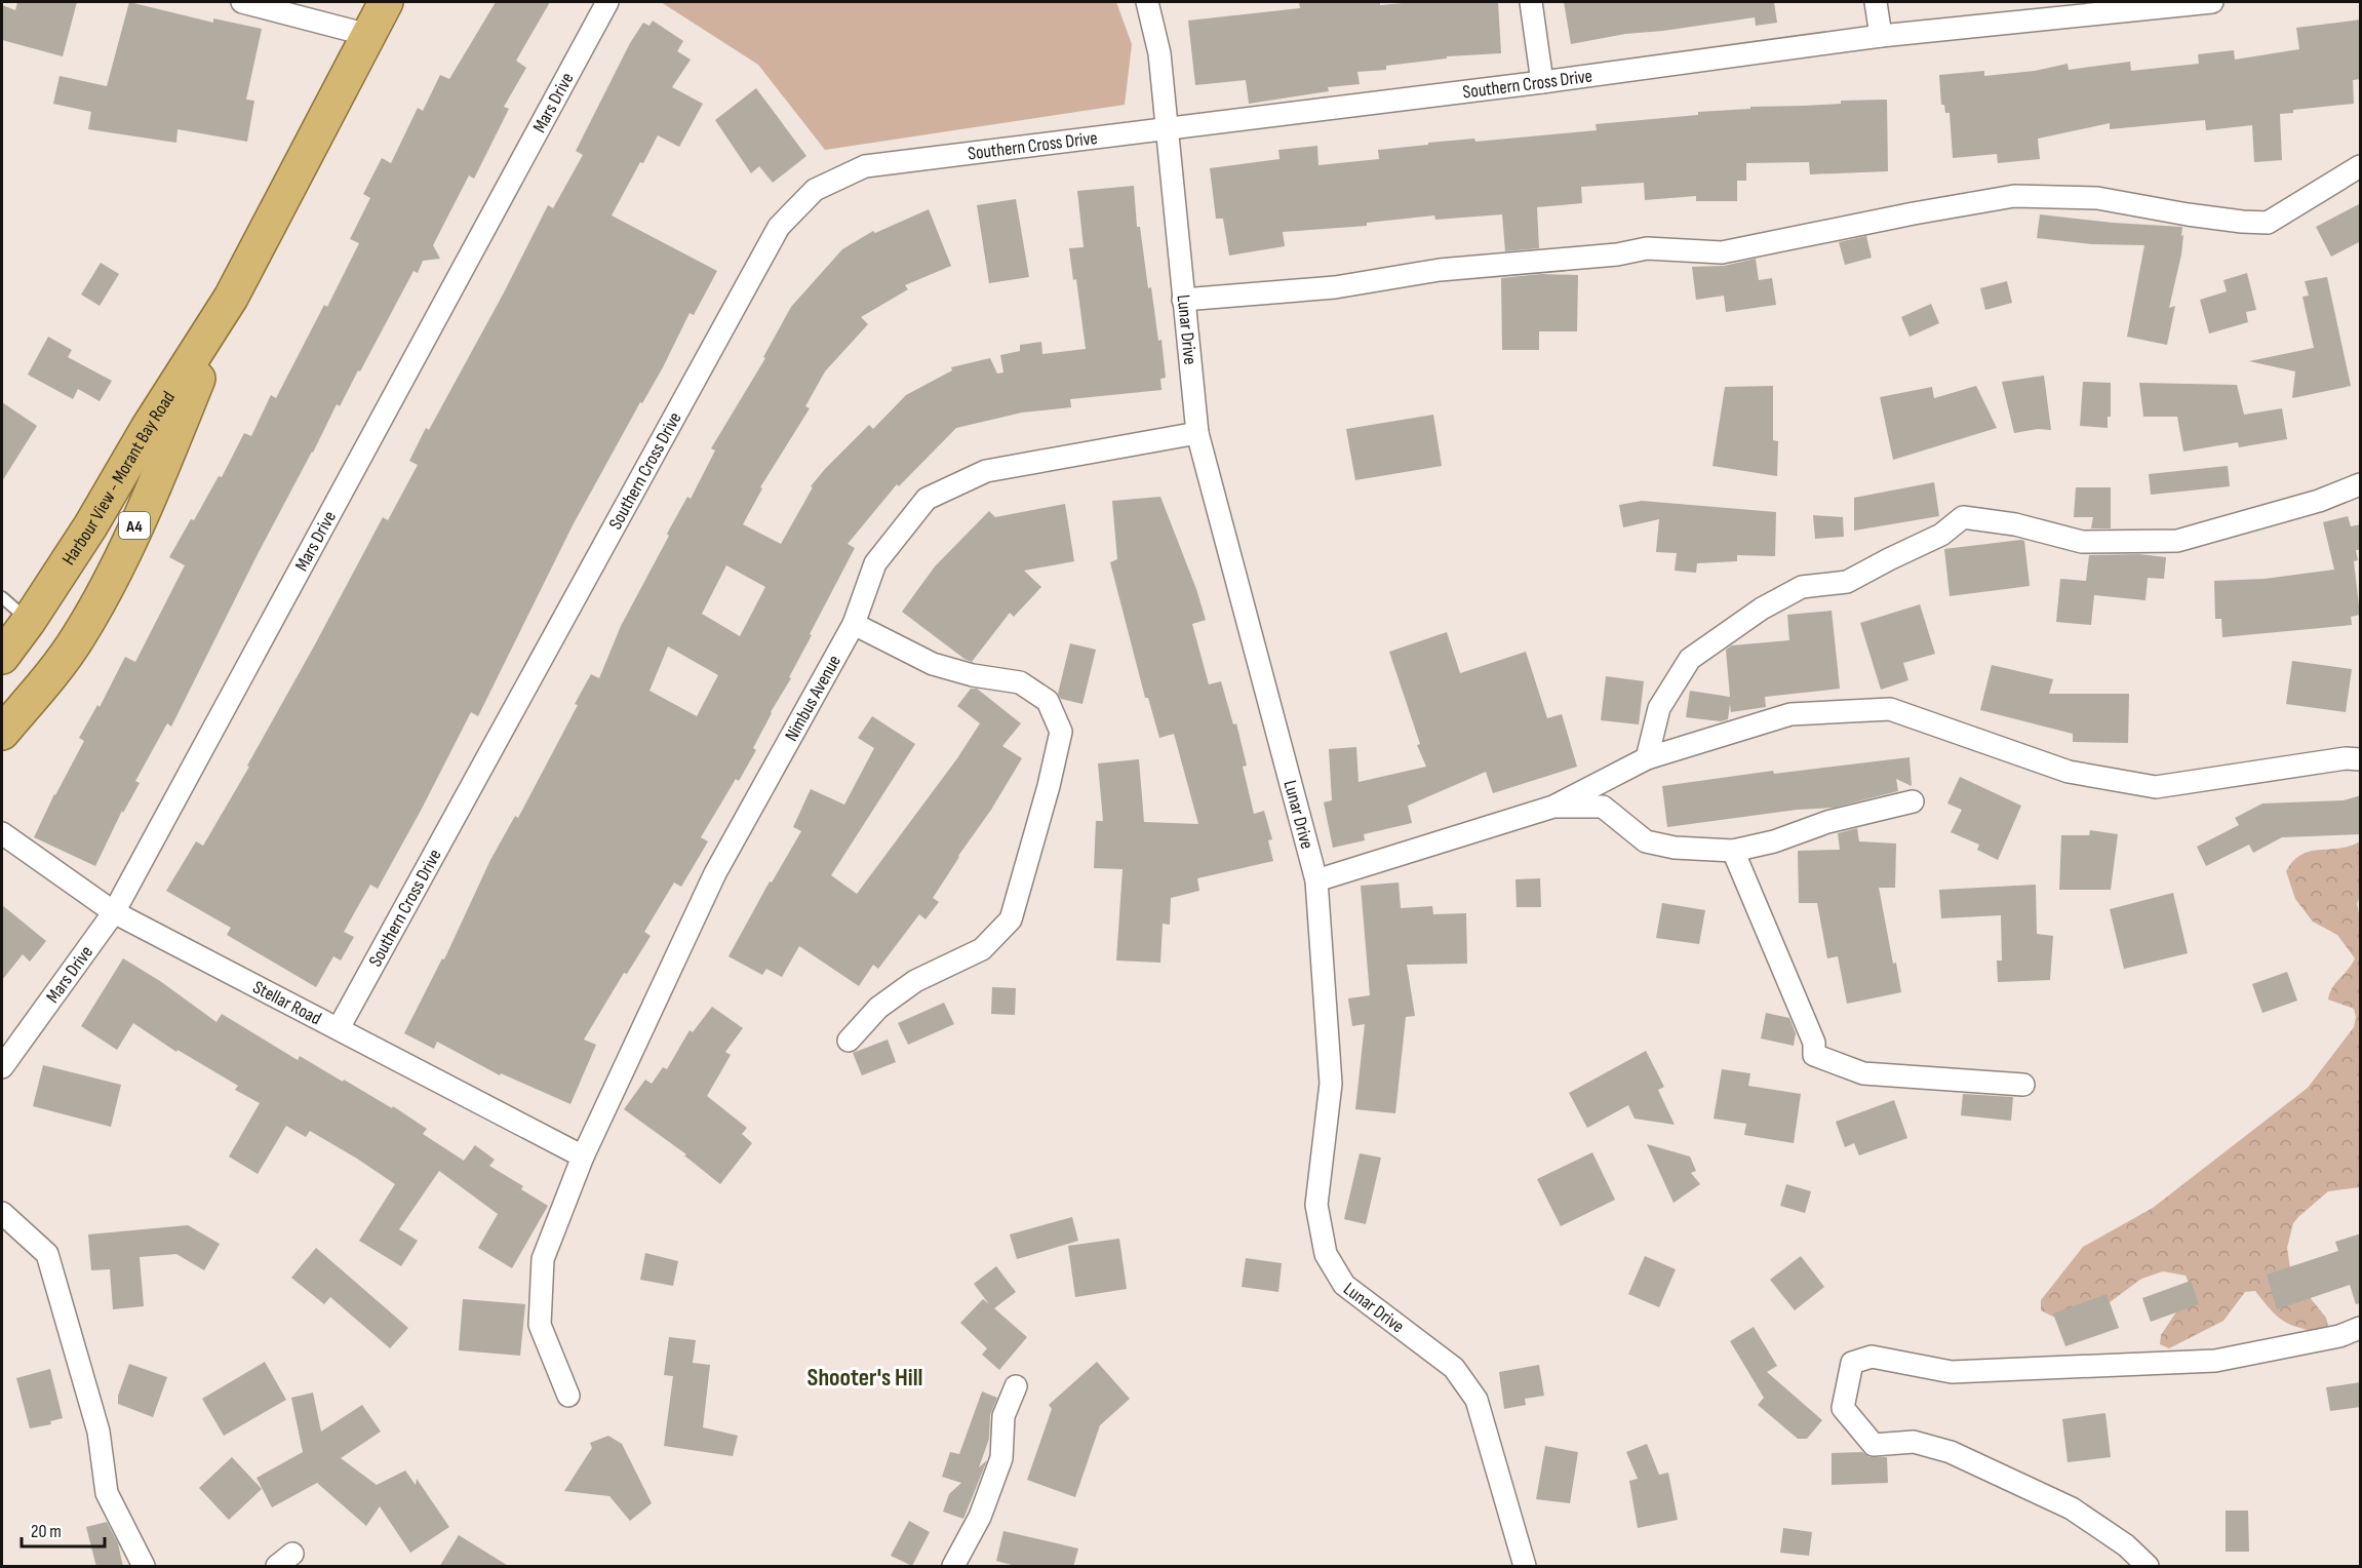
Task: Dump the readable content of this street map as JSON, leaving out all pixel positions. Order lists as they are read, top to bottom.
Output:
{
  "streets": {
    "highway": ["Harbour View - Morant Bay Road", "A4"],
    "street": [
      "Southern Cross Drive",
      "Mars Drive",
      "Lunar Drive",
      "Nimbus Avenue",
      "Stellar Road"
    ]
  },
  "crossings": [
    ["Southern Cross Drive", "Lunar Drive"],
    ["Southern Cross Drive", "Stellar Road"],
    ["Mars Drive", "Stellar Road"],
    ["Lunar Drive", "Nimbus Avenue"],
    ["Nimbus Avenue", "Stellar Road"]
  ],
  "districts": ["Shooter's Hill"],
  "scale_bar": "20 m"
}
